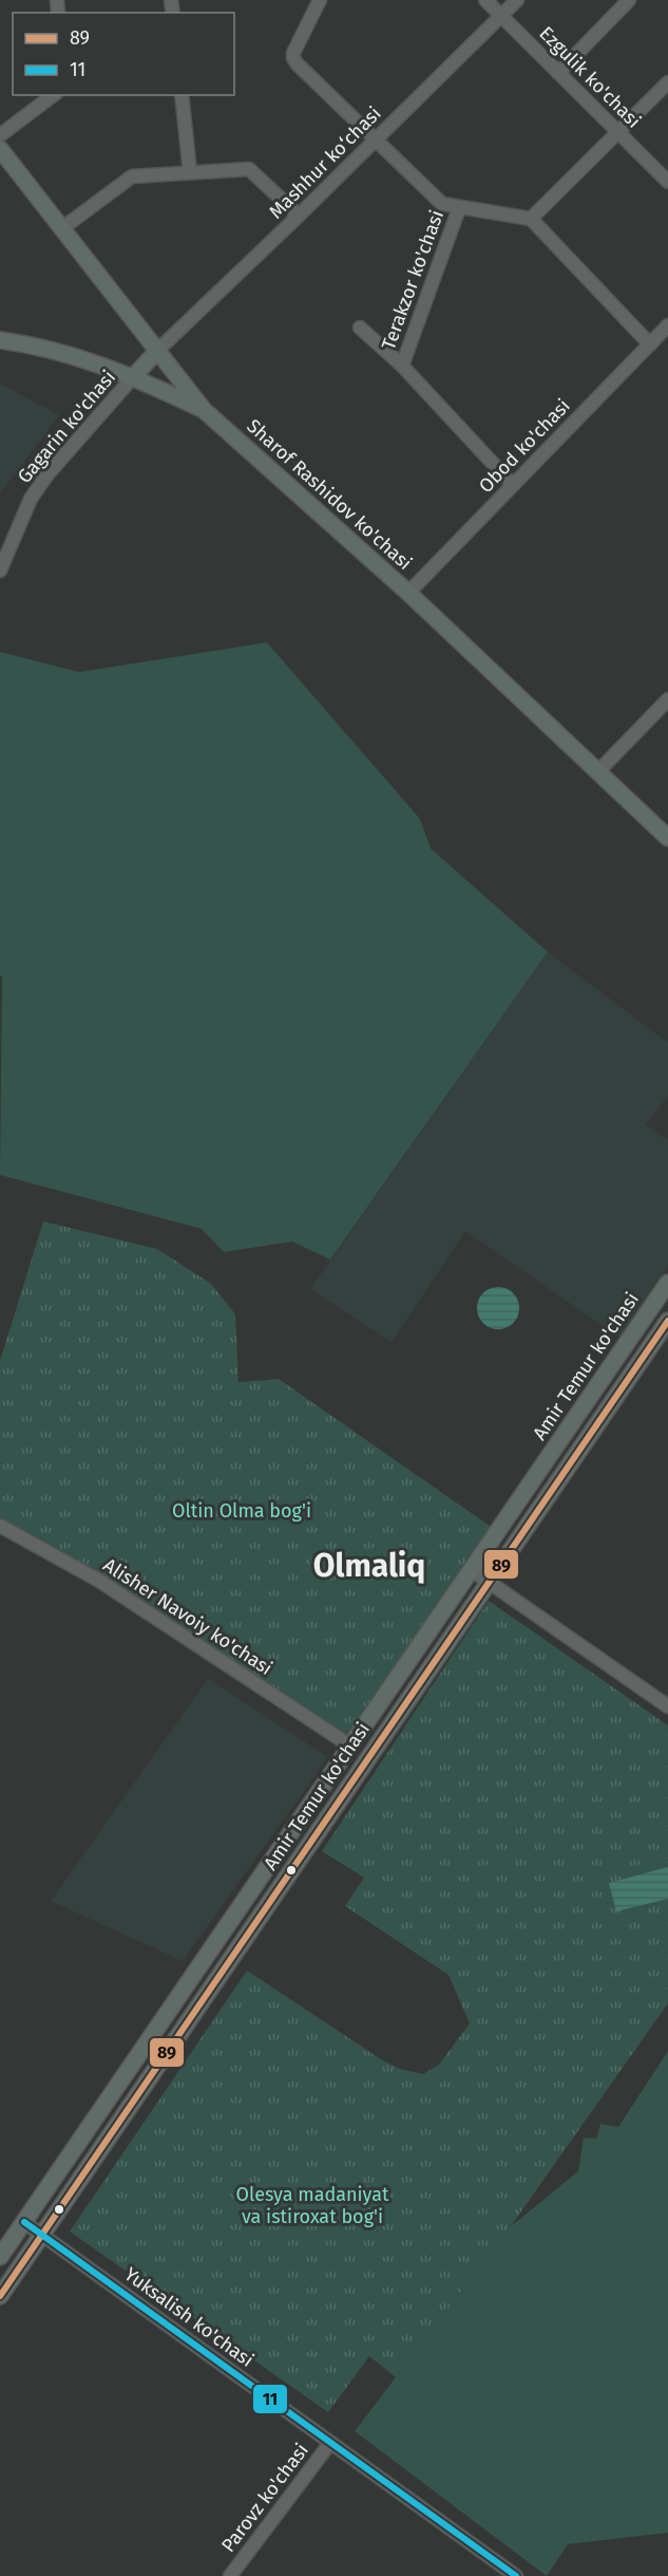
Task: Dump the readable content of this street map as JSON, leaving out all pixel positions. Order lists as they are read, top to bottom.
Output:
{
  "streets": {
    "main road": ["Sharof Rashidov ko'chasi", "Amir Temur ko'chasi"],
    "street": [
      "Ezgulik ko'chasi",
      "Mashhur ko‘chasi",
      "Terakzor ko'chasi",
      "Gagarin ko'chasi",
      "Obod ko'chasi",
      "Alisher Navoiy ko'chasi",
      "Yuksalish ko'chasi",
      "Parovz ko'chasi"
    ]
  },
  "crossings": [
    ["Ezgulik ko'chasi", "Mashhur ko‘chasi"],
    ["Mashhur ko‘chasi", "Terakzor ko'chasi"],
    ["Mashhur ko‘chasi", "Sharof Rashidov ko'chasi"],
    ["Terakzor ko'chasi", "Obod ko'chasi"],
    ["Obod ko'chasi", "Sharof Rashidov ko'chasi"],
    ["Amir Temur ko'chasi", "Alisher Navoiy ko'chasi"],
    ["Amir Temur ko'chasi", "Yuksalish ko'chasi"],
    ["Yuksalish ko'chasi", "Parovz ko'chasi"]
  ],
  "districts": ["Olmaliq"],
  "parks": ["Oltin Olma bog'i", "Olesya madaniyat va istiroxat bog'i"],
  "lines": ["transit line 89", "transit line 11"],
  "legend": ["89", "11"]
}
